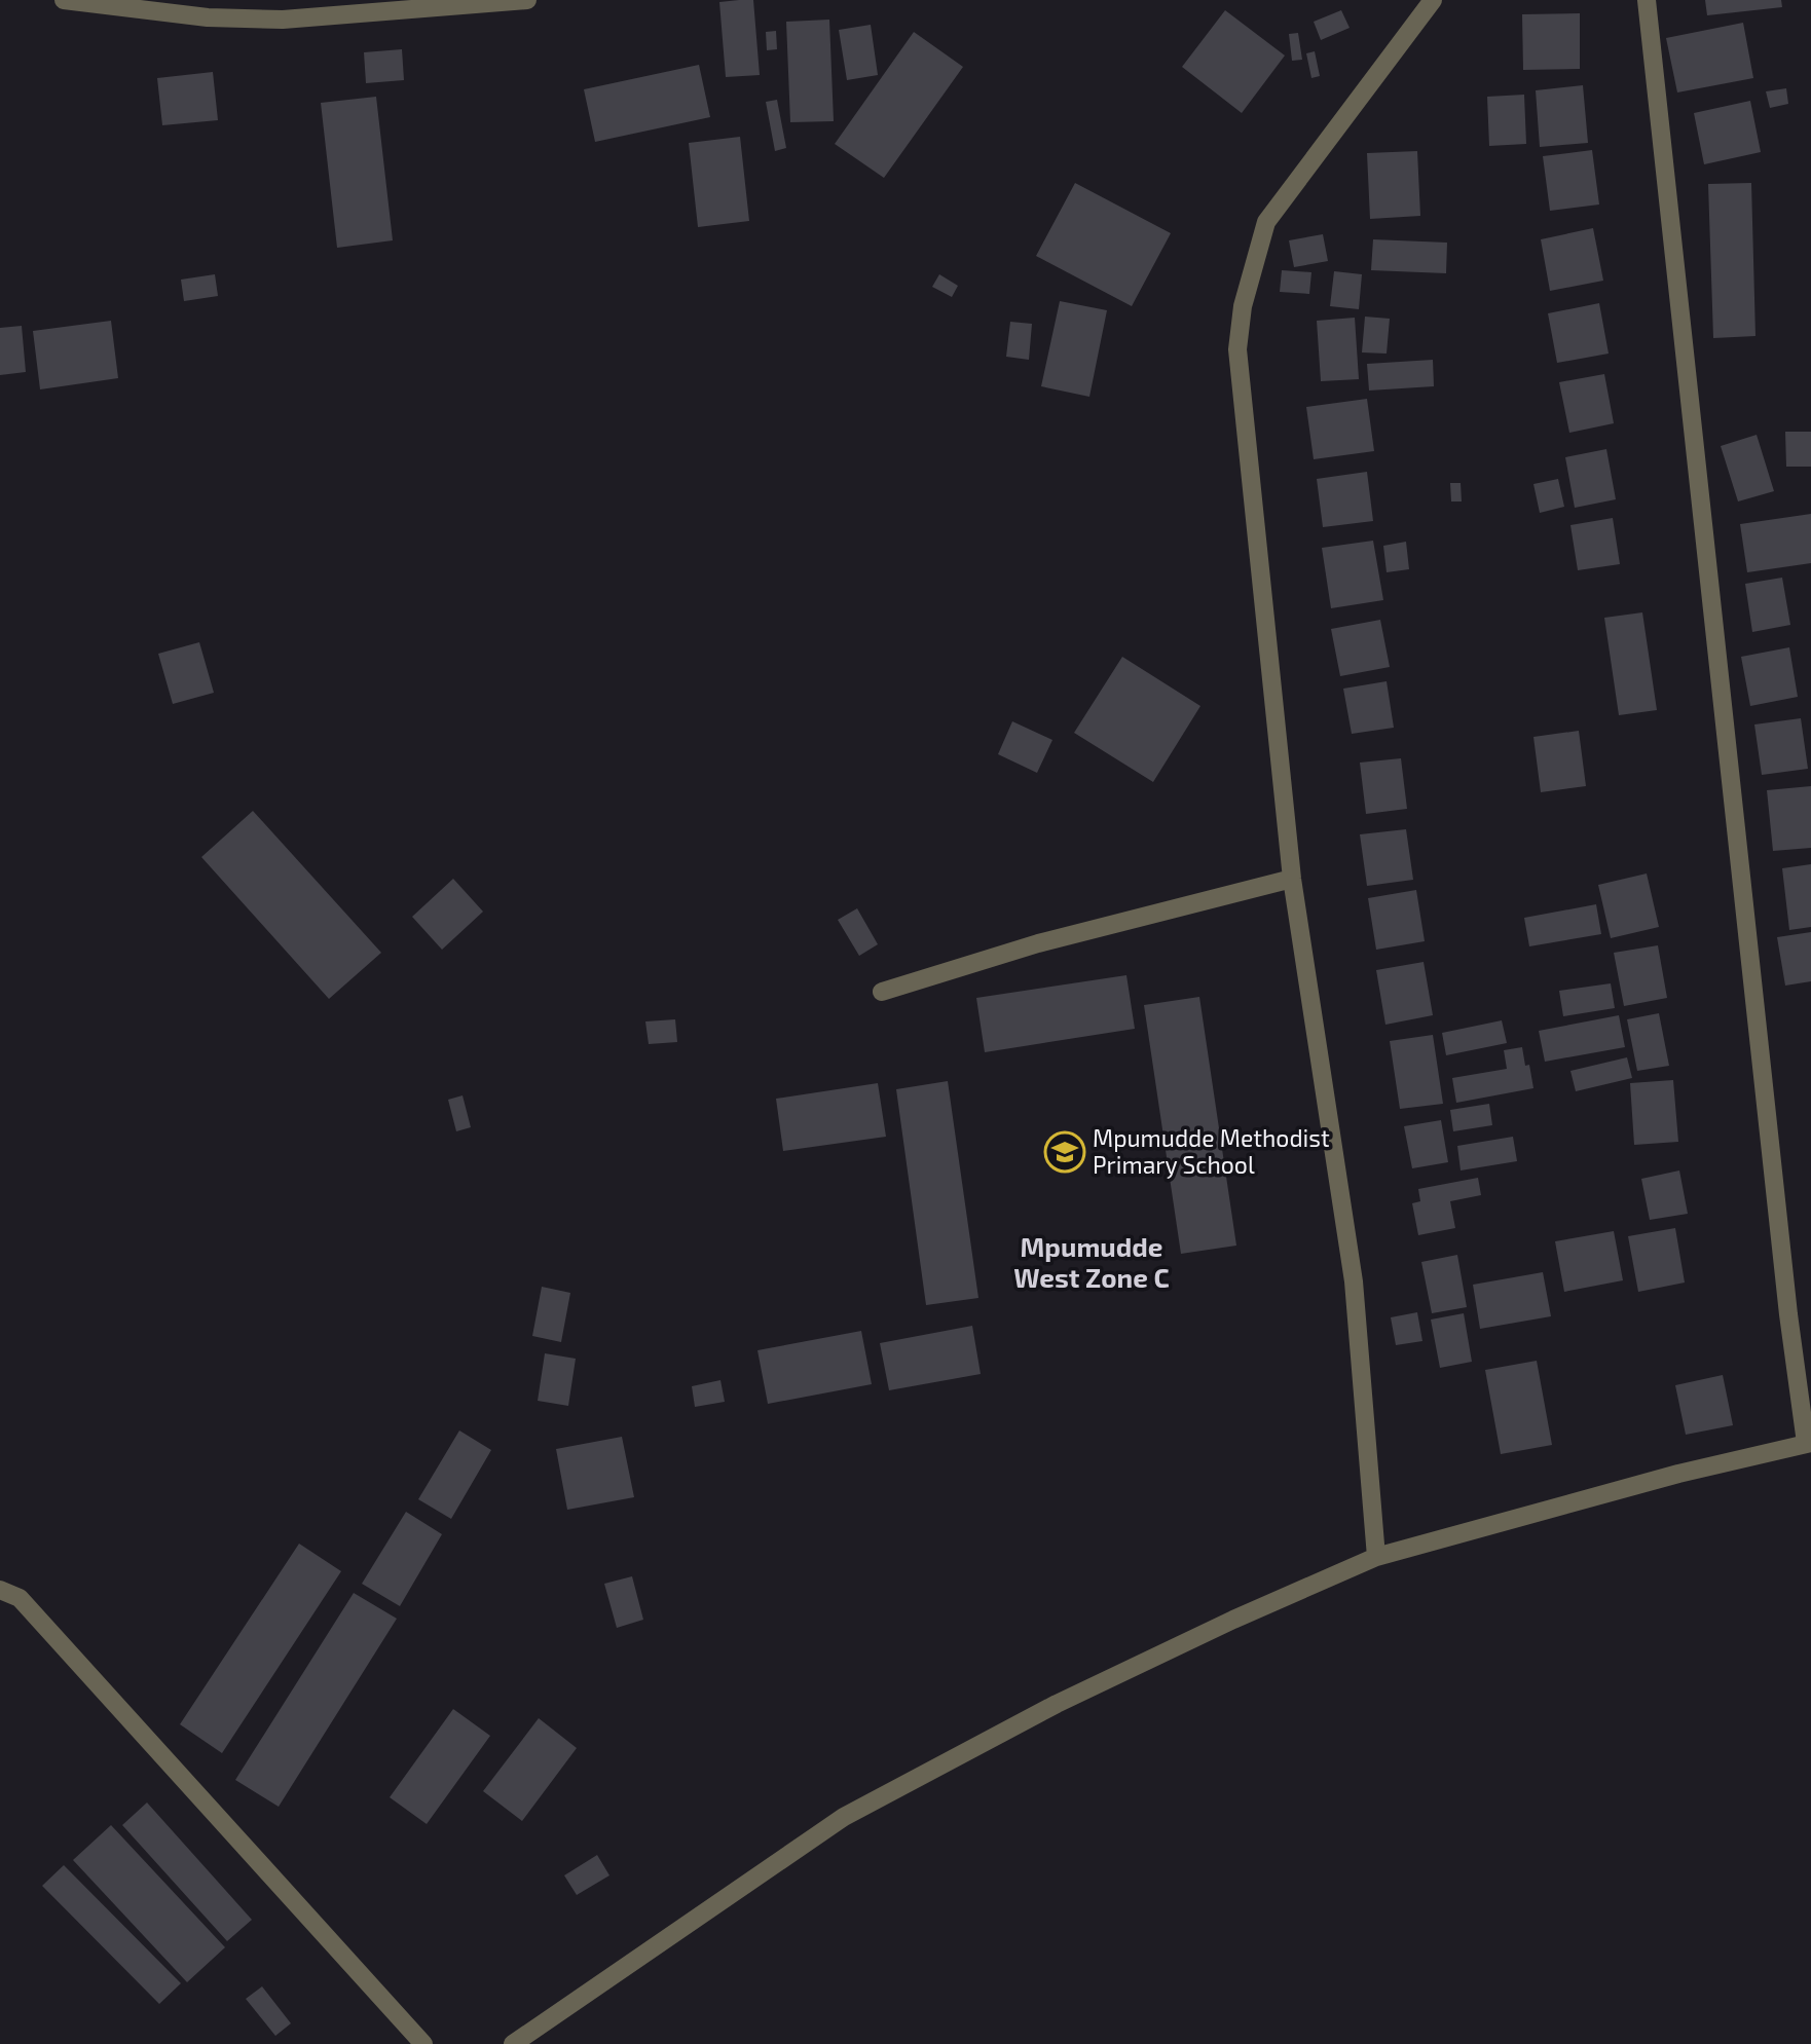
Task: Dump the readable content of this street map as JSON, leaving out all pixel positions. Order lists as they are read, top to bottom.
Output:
{
  "districts": ["Mpumudde West Zone C"],
  "places": {
    "school or university": ["Mpumudde Methodist Primary School"]
  }
}
